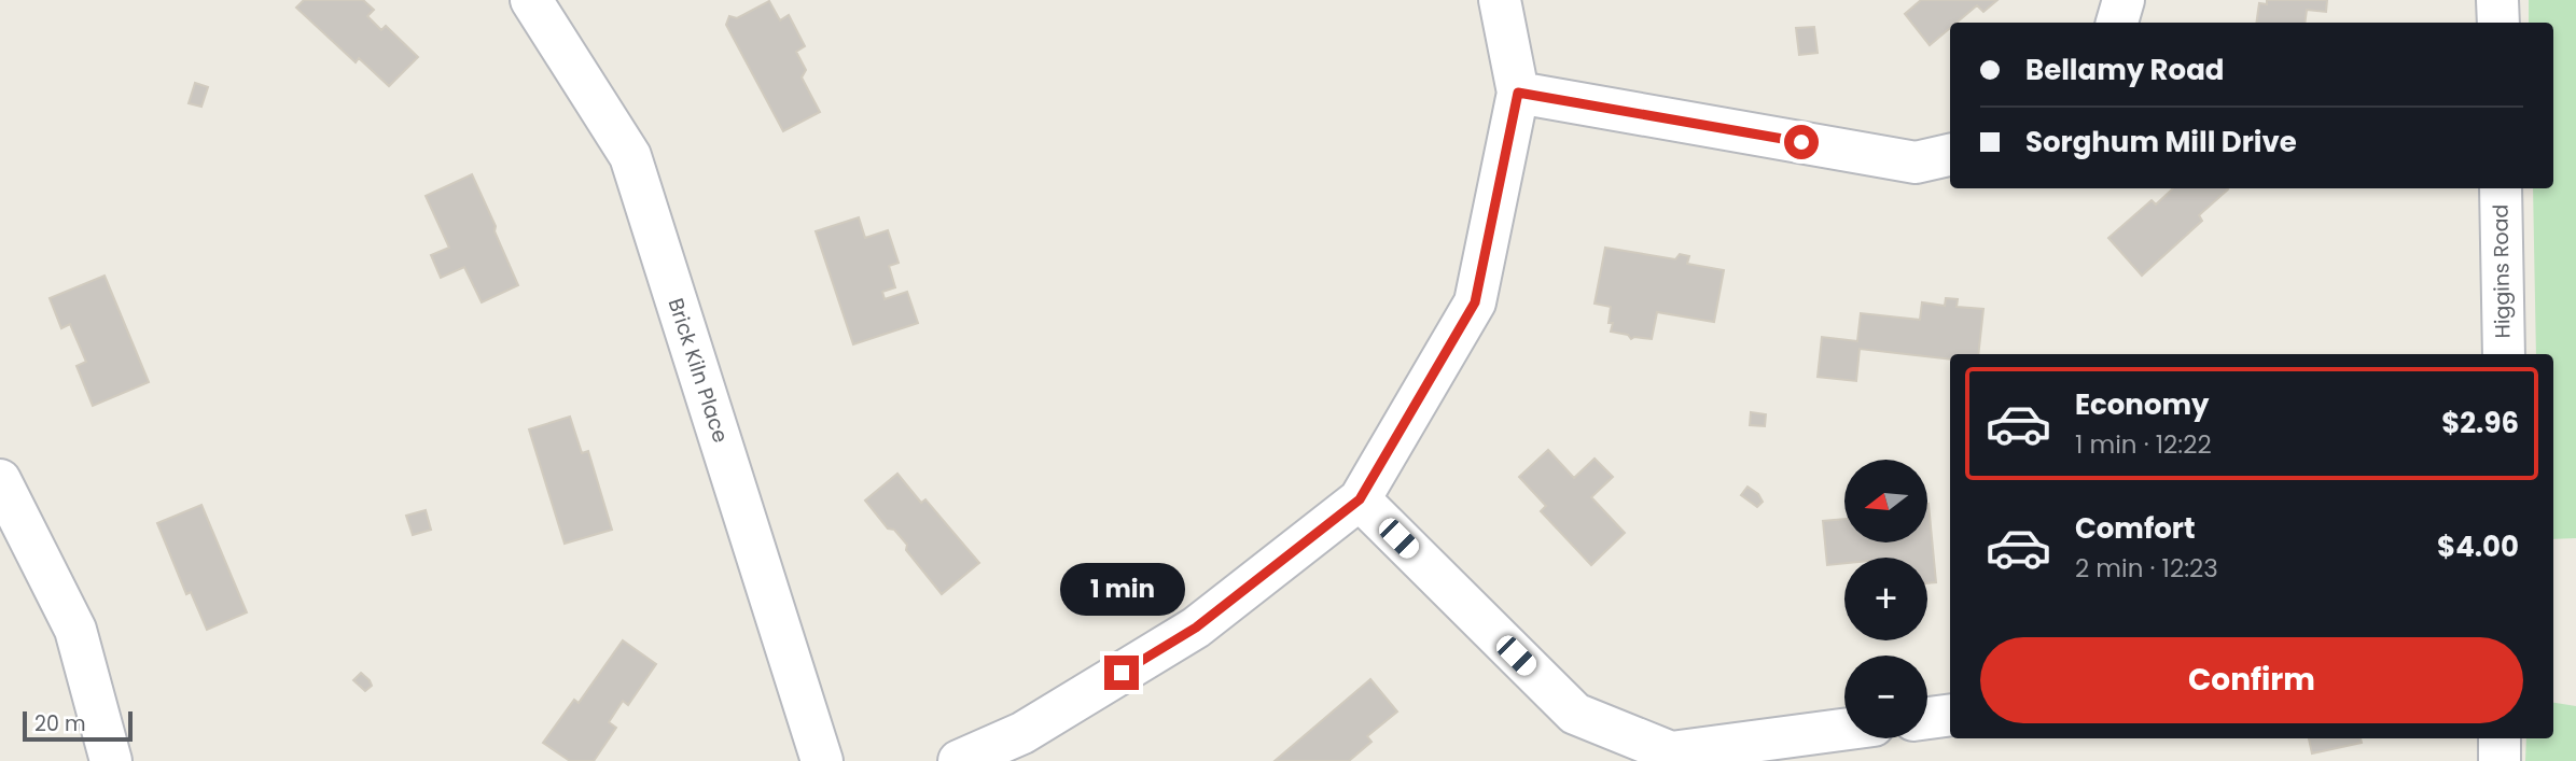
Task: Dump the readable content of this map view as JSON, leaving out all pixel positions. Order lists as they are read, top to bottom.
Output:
{
  "streets": {
    "street": ["Higgins Road", "Brick Kiln Place"]
  },
  "scale_bar": "20 m",
  "north": "left",
  "page": {
    "banner": ["Bellamy Road", "Sorghum Mill Drive"],
    "list": [
      {
        "name": "Economy",
        "note": "1 min · 12:22",
        "value": "$2.96"
      },
      {
        "name": "Comfort",
        "note": "2 min · 12:23",
        "value": "$4.00"
      }
    ],
    "map_buttons": ["+", "−"],
    "bubble": "1 min",
    "buttons": "Confirm",
    "scale": "20 m"
  }
}
